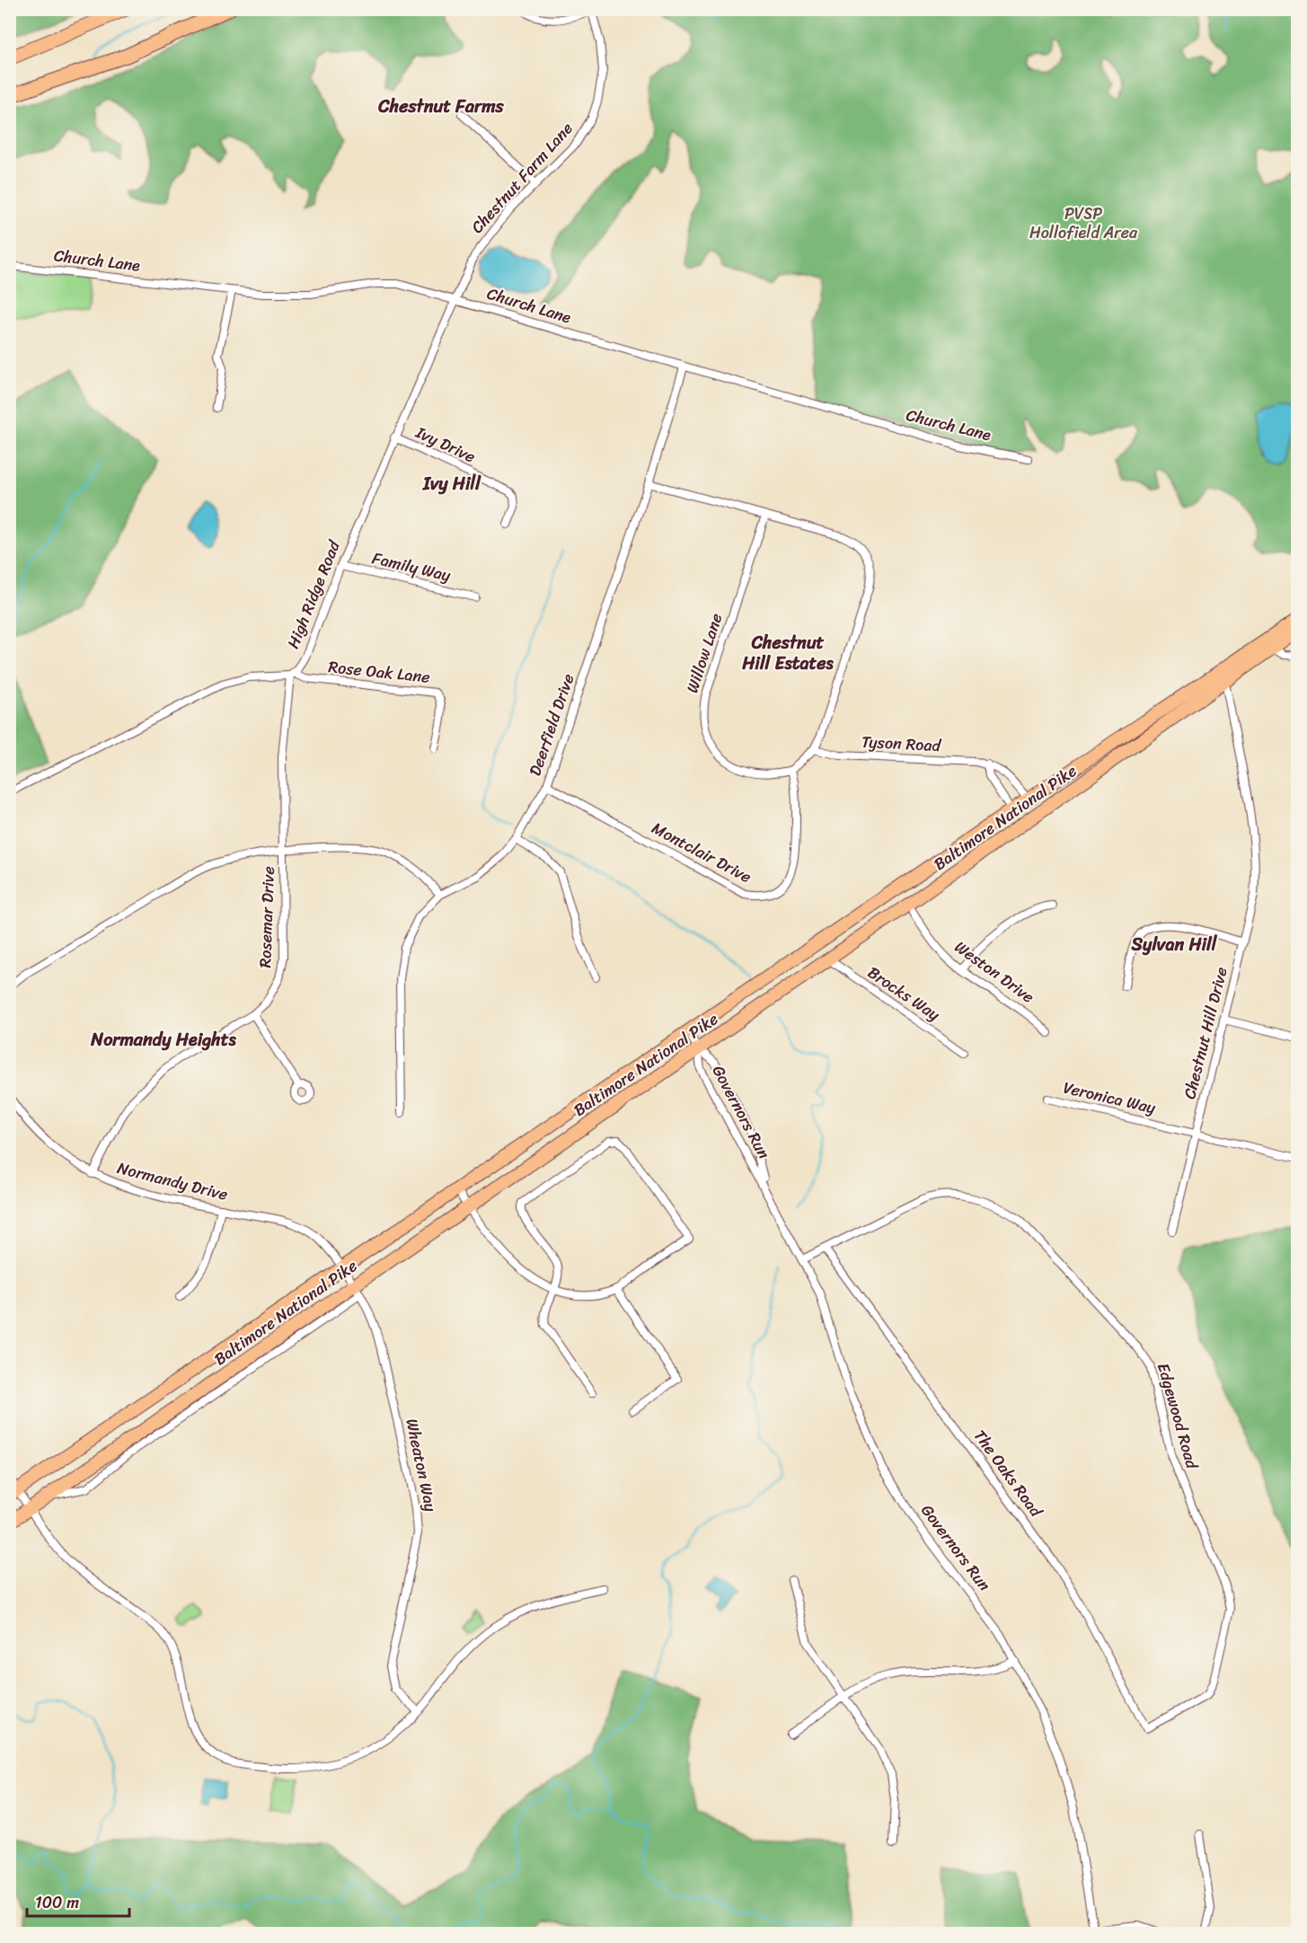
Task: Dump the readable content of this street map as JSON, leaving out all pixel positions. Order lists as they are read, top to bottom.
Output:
{
  "streets": {
    "main road": ["Baltimore National Pike"],
    "street": [
      "Chestnut Farm Lane",
      "Church Lane",
      "Ivy Drive",
      "Family Way",
      "High Ridge Road",
      "Willow Lane",
      "Rose Oak Lane",
      "Deerfield Drive",
      "Tyson Road",
      "Montclair Drive",
      "Rosemar Drive",
      "Weston Drive",
      "Brocks Way",
      "Chestnut Hill Drive",
      "Veronica Way",
      "Governors Run",
      "Normandy Drive",
      "Edgewood Road",
      "Wheaton Way",
      "The Oaks Road"
    ]
  },
  "crossings": [
    ["Chestnut Farm Lane", "Church Lane"],
    ["Chestnut Farm Lane", "High Ridge Road"],
    ["Church Lane", "High Ridge Road"],
    ["Church Lane", "Deerfield Drive"],
    ["Ivy Drive", "High Ridge Road"],
    ["Family Way", "High Ridge Road"],
    ["High Ridge Road", "Rose Oak Lane"],
    ["High Ridge Road", "Rosemar Drive"],
    ["Willow Lane", "Montclair Drive"],
    ["Rose Oak Lane", "Rosemar Drive"],
    ["Deerfield Drive", "Montclair Drive"],
    ["Tyson Road", "Baltimore National Pike"],
    ["Baltimore National Pike", "Weston Drive"],
    ["Baltimore National Pike", "Brocks Way"],
    ["Baltimore National Pike", "Chestnut Hill Drive"],
    ["Baltimore National Pike", "Governors Run"],
    ["Baltimore National Pike", "Normandy Drive"],
    ["Baltimore National Pike", "Wheaton Way"],
    ["Rosemar Drive", "Normandy Drive"],
    ["Chestnut Hill Drive", "Veronica Way"],
    ["Governors Run", "Edgewood Road"],
    ["Normandy Drive", "Wheaton Way"],
    ["Edgewood Road", "The Oaks Road"]
  ],
  "districts": [
    "Chestnut Farms",
    "Ivy Hill",
    "Chestnut Hill Estates",
    "Sylvan Hill",
    "Normandy Heights"
  ],
  "parks": ["PVSP Hollofield Area"],
  "scale_bar": "100 m"
}
